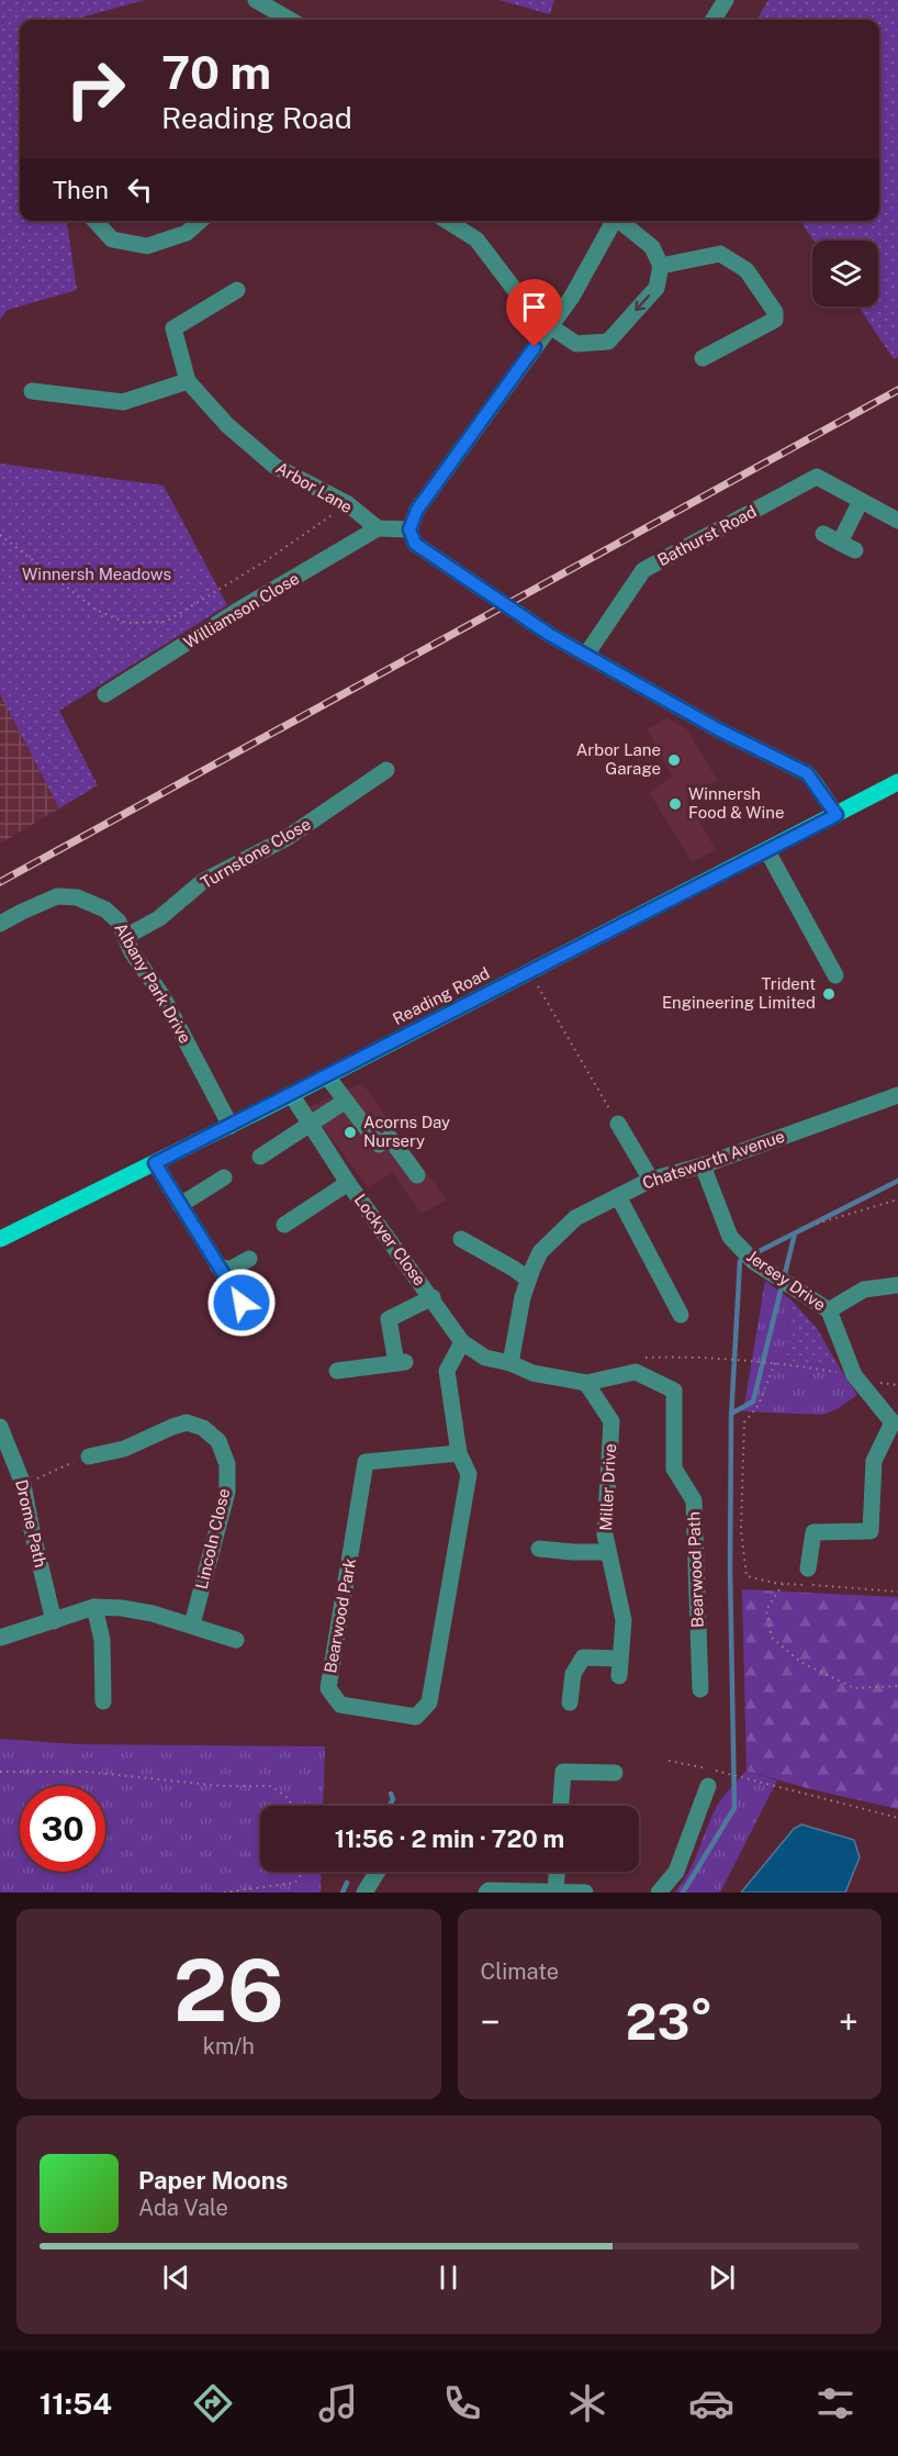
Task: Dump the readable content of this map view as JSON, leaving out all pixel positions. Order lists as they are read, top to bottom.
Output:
{
  "streets": {
    "main road": ["Reading Road"],
    "street": [
      "Arbor Lane",
      "Bathurst Road",
      "Williamson Close",
      "Turnstone Close",
      "Albany Park Drive",
      "Chatsworth Avenue",
      "Lockyer Close",
      "Jersey Drive",
      "Miller Drive",
      "Drome Path",
      "Lincoln Close",
      "Bearwood Path",
      "Bearwood Park"
    ]
  },
  "crossings": [
    ["Arbor Lane", "Williamson Close"],
    ["Turnstone Close", "Albany Park Drive"],
    ["Albany Park Drive", "Reading Road"],
    ["Reading Road", "Lockyer Close"],
    ["Chatsworth Avenue", "Lockyer Close"],
    ["Chatsworth Avenue", "Jersey Drive"],
    ["Chatsworth Avenue", "Bearwood Path"],
    ["Lockyer Close", "Bearwood Path"],
    ["Lockyer Close", "Bearwood Park"],
    ["Miller Drive", "Bearwood Path"]
  ],
  "parks": ["Winnersh Meadows"],
  "places": [
    "Arbor Lane Garage",
    "Winnersh Food & Wine",
    "Trident Engineering Limited",
    "Acorns Day Nursery"
  ],
  "page": {
    "turn": ["70 m", "Reading Road"],
    "then": "Then",
    "limit": "30",
    "trip": "11:56 · 2 min · 720 m",
    "tile": [
      ["26", "km/h"],
      "Climate"
    ],
    "heat": ["−", "23°", "+"],
    "song": ["Paper Moons", "Ada Vale"],
    "tabs": "11:54"
  }
}
